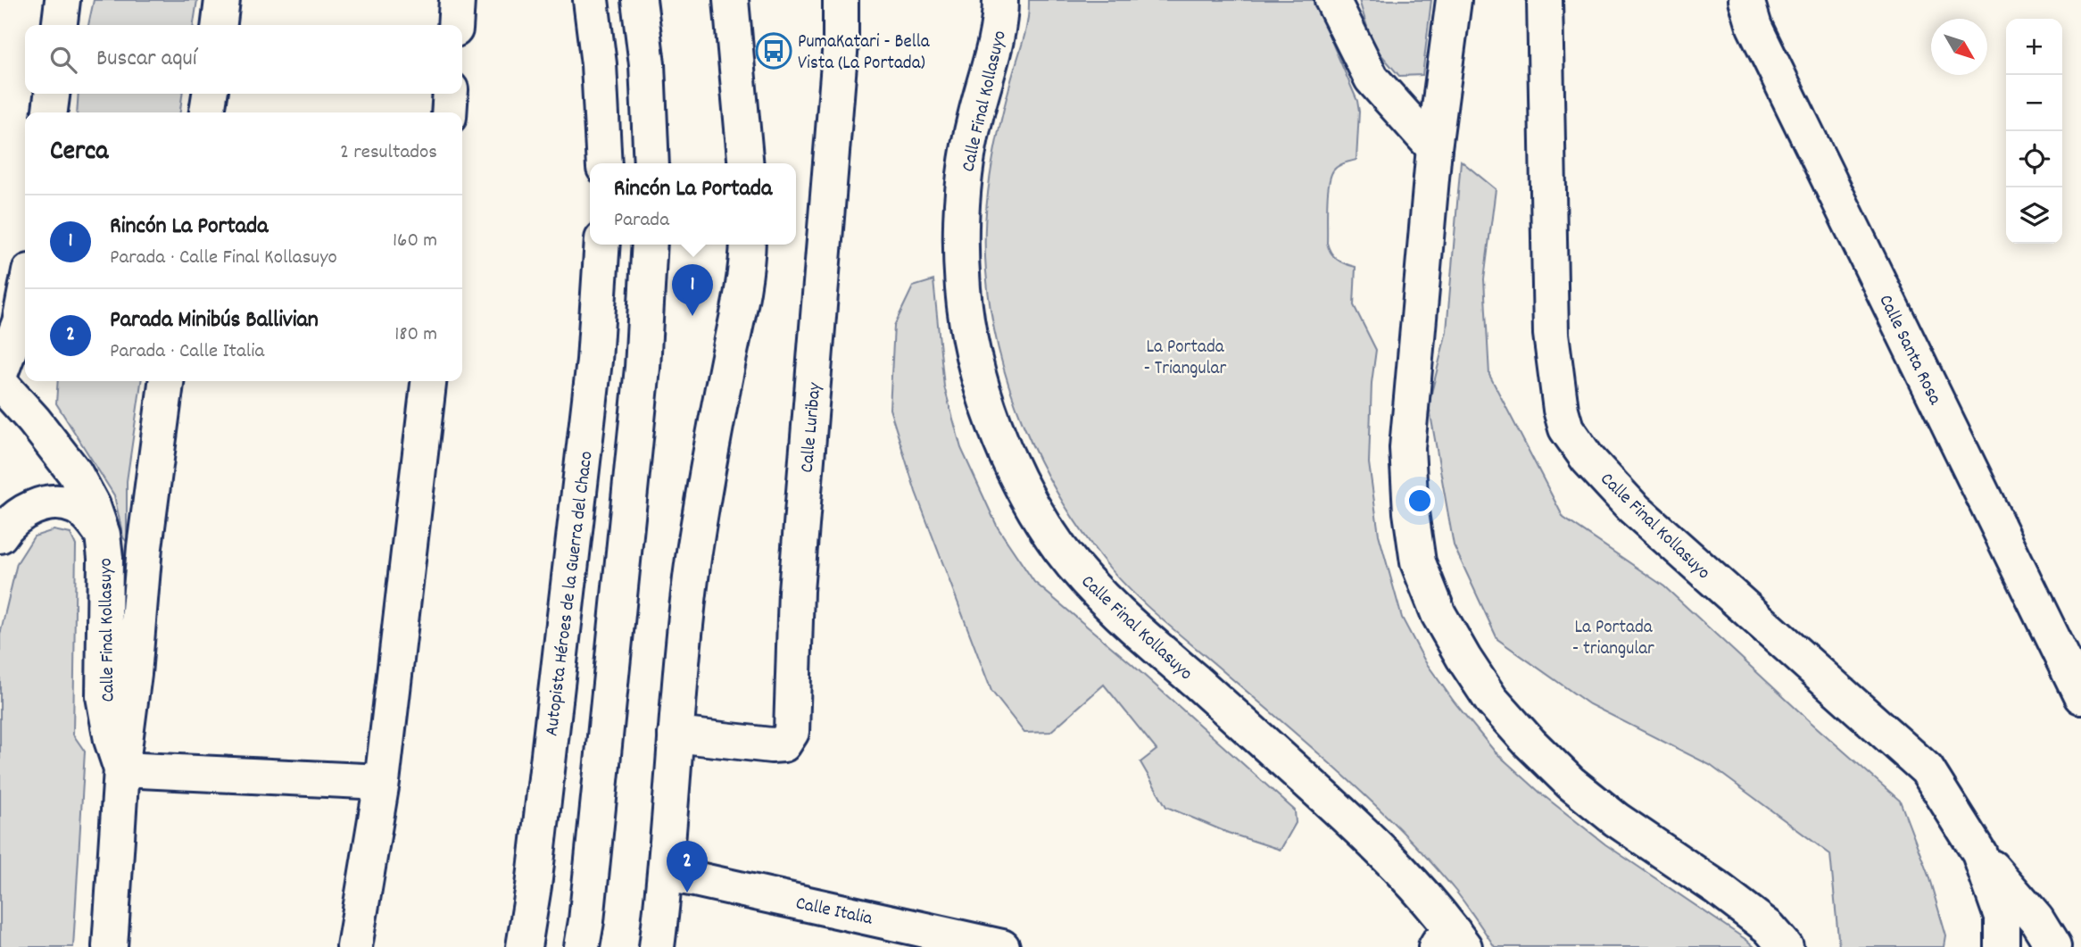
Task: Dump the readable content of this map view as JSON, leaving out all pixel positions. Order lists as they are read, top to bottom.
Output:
{
  "streets": {
    "main road": [
      "Calle Final Kollasuyo",
      "Calle Santa Rosa",
      "Calle Luribay",
      "Autopista Héroes de la Guerra del Chaco",
      "Calle Italia"
    ]
  },
  "parks": ["La Portada - Triangular", "La Portada - triangular"],
  "places": {
    "bus stop": ["PumaKatari - Bella Vista (La Portada)"]
  },
  "north": "bottom right",
  "page": {
    "map_buttons": ["+", "−"],
    "search": "Buscar aquí",
    "heading": ["Cerca", "2 resultados"],
    "popup": ["Rincón La Portada", "Parada"],
    "list": [
      {
        "mark": "1",
        "name": "Rincón La Portada",
        "note": "Parada · Calle Final Kollasuyo",
        "value": "160 m"
      },
      {
        "mark": "2",
        "name": "Parada Minibús Ballivian",
        "note": "Parada · Calle Italia",
        "value": "180 m"
      }
    ],
    "pins": ["1", "2"]
  }
}
